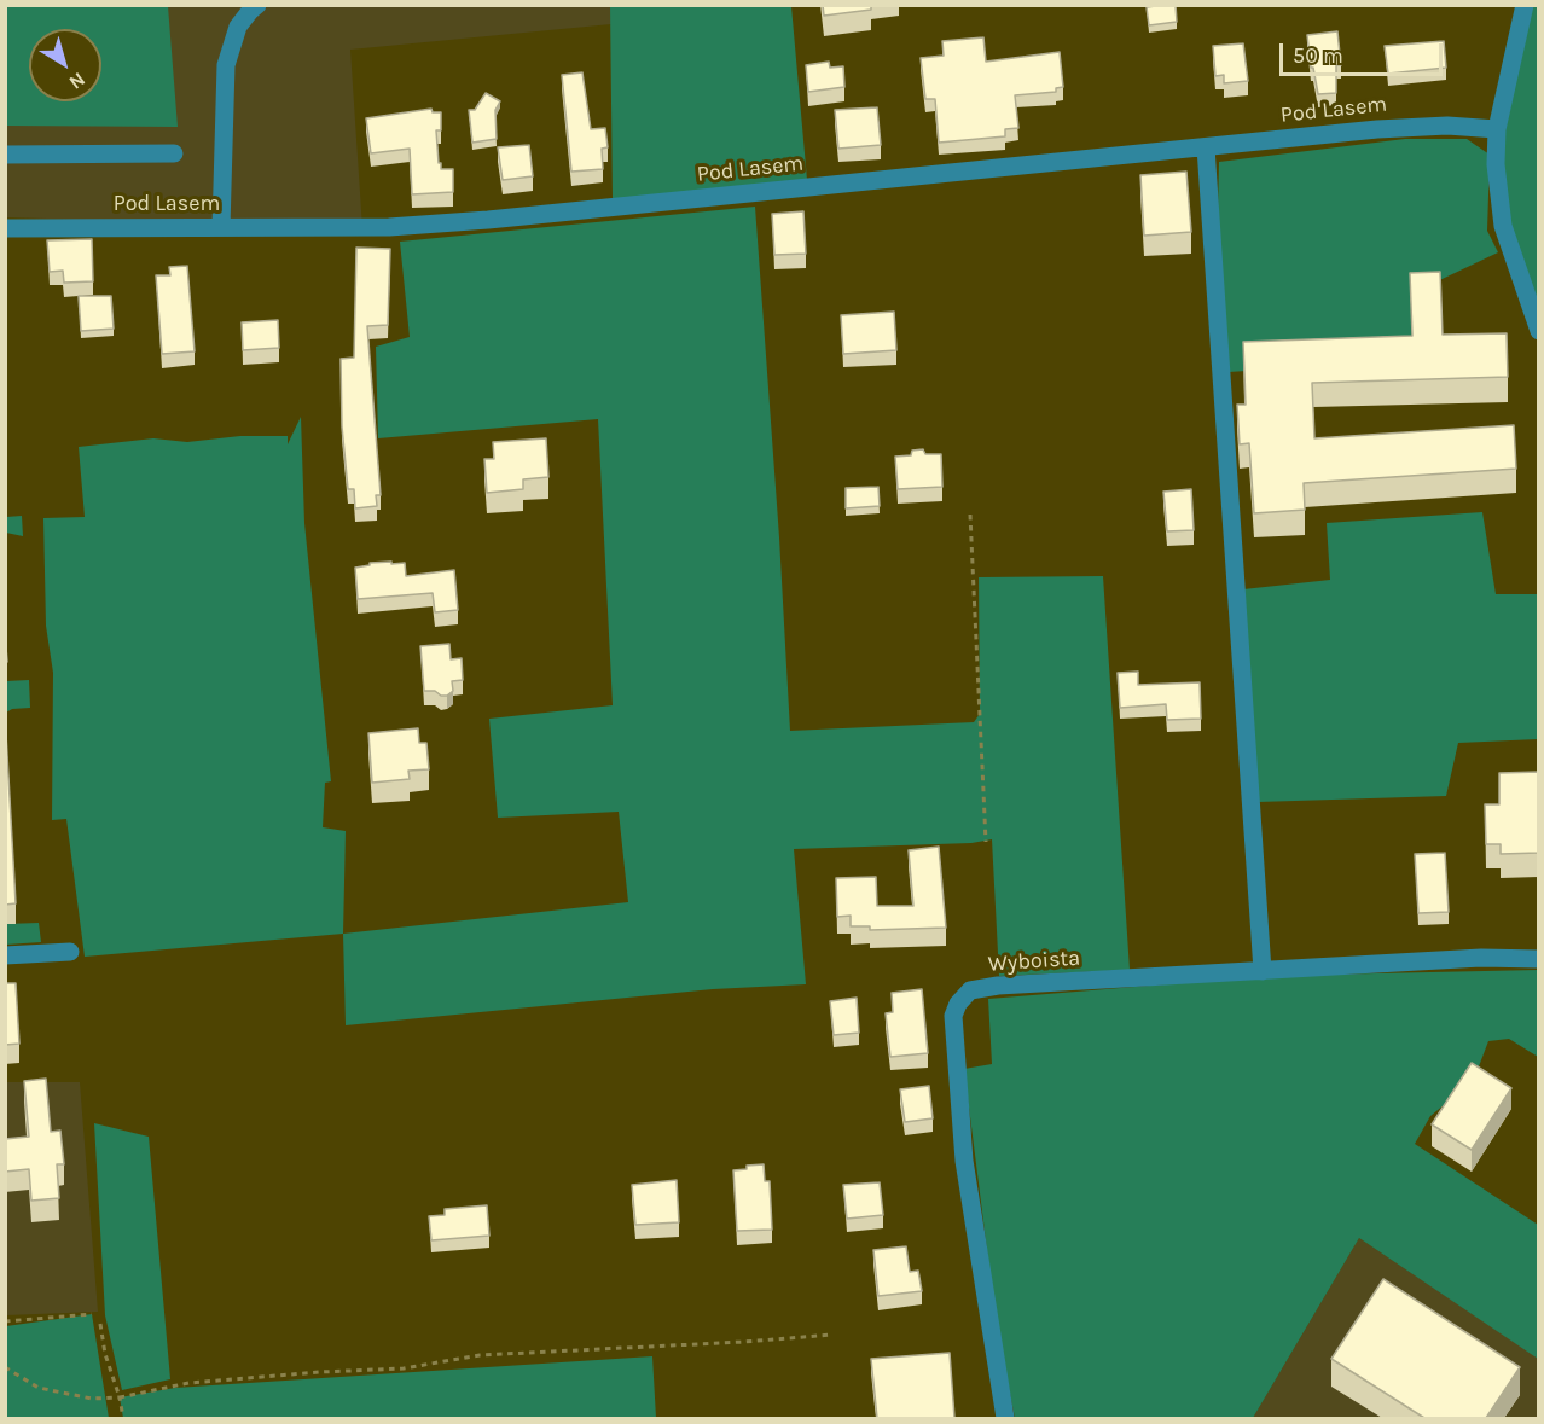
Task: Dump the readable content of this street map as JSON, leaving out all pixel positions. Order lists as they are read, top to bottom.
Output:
{
  "streets": {
    "street": ["Pod Lasem", "Wyboista"]
  },
  "scale_bar": "50 m",
  "north": "bottom right"
}
